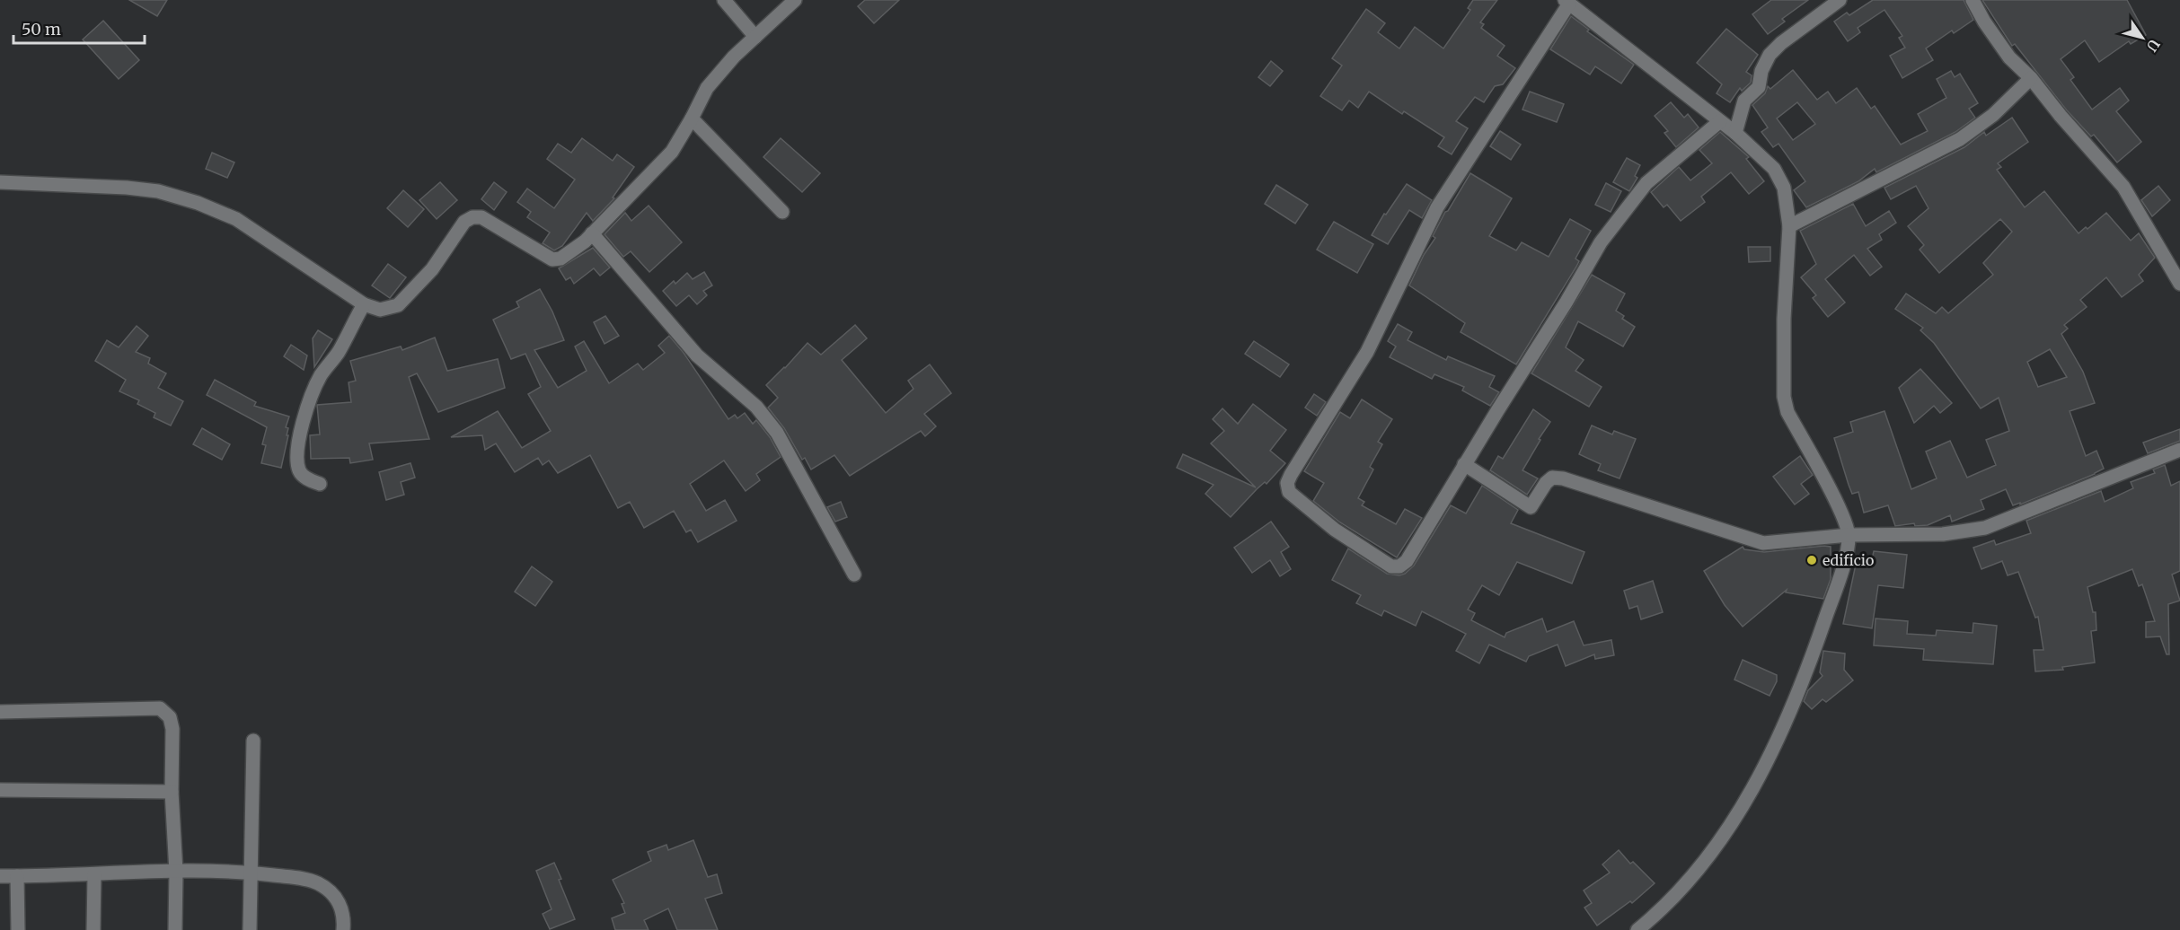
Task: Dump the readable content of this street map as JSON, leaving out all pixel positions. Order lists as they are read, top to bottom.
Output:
{
  "places": ["edificio"],
  "scale_bar": "50 m",
  "north": "bottom right"
}
